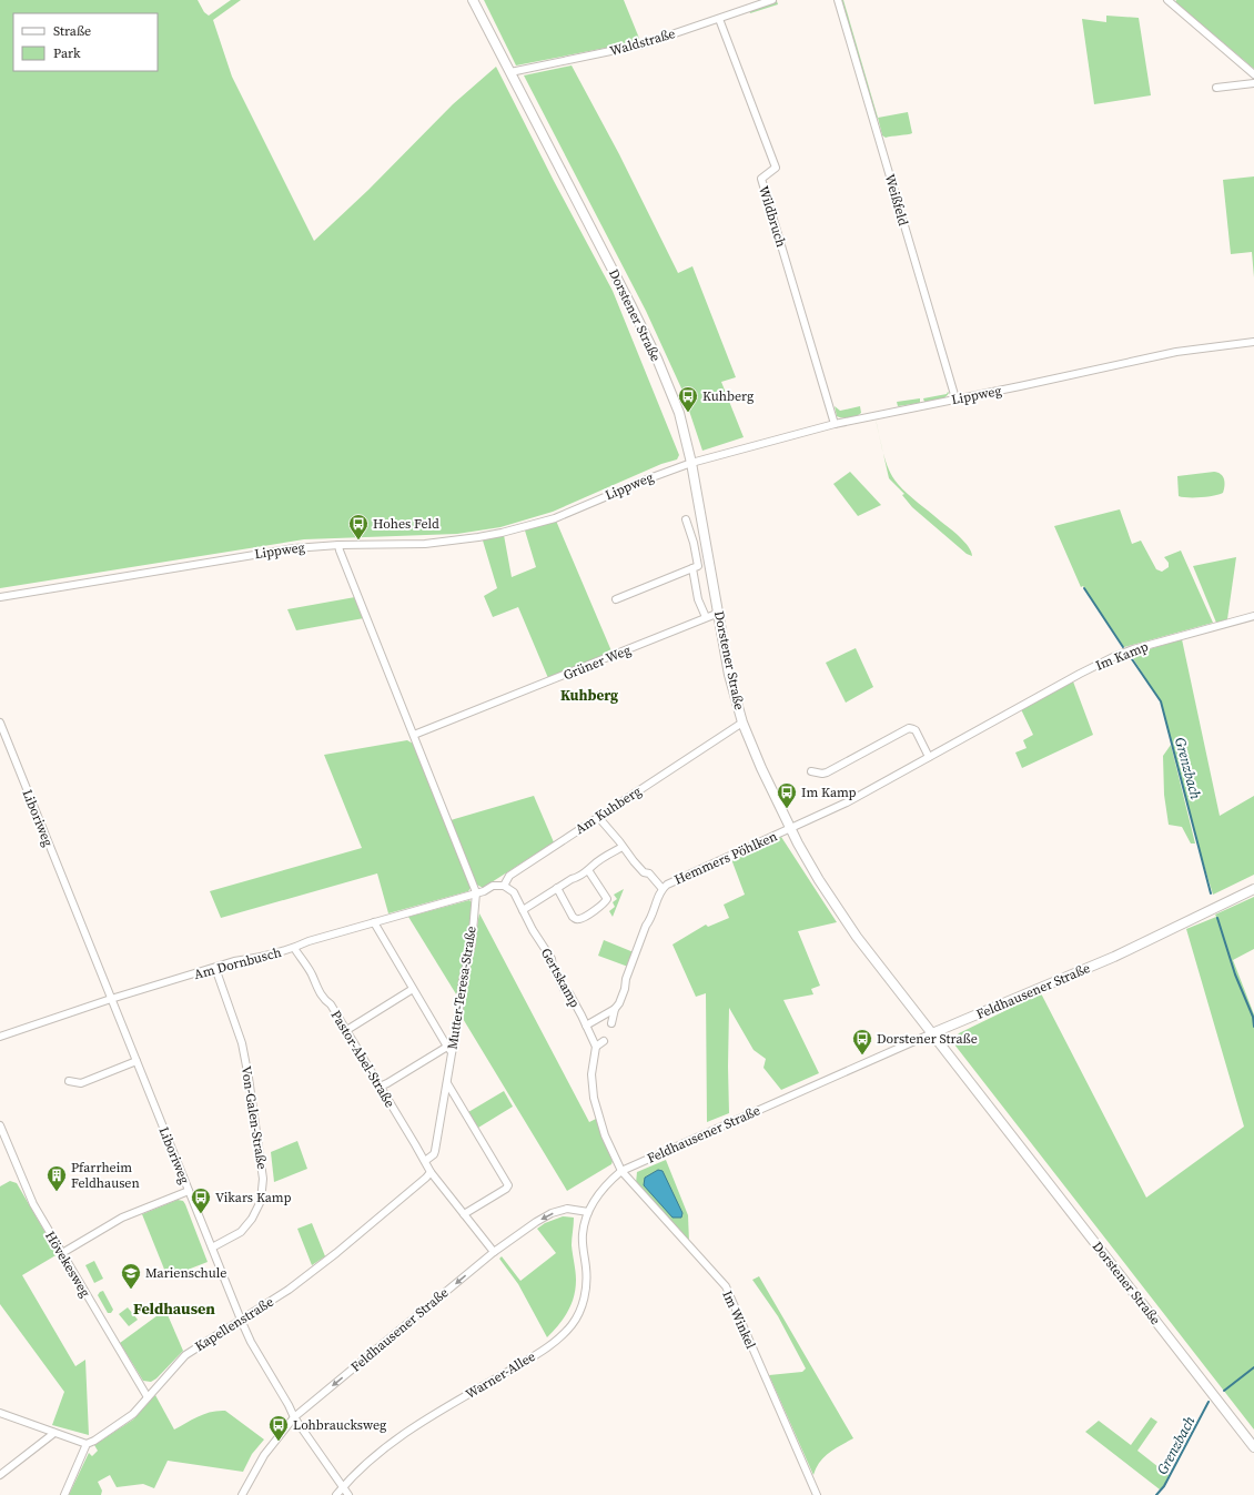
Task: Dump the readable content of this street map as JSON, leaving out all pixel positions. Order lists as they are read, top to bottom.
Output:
{
  "streets": {
    "main road": ["Dorstener Straße", "Feldhausener Straße"],
    "street": [
      "Waldstraße",
      "Weißfeld",
      "Wildbruch",
      "Lippweg",
      "Im Kamp",
      "Grüner Weg",
      "Am Kuhberg",
      "Liboriweg",
      "Hemmers Pöhlken",
      "Am Dornbusch",
      "Gertskamp",
      "Mutter-Teresa-Straße",
      "Pastor-Abel-Straße",
      "Von-Galen-Straße",
      "Hövekesweg",
      "Im Winkel",
      "Kapellenstraße",
      "Warner-Allee"
    ]
  },
  "crossings": [
    ["Waldstraße", "Wildbruch"],
    ["Waldstraße", "Dorstener Straße"],
    ["Weißfeld", "Lippweg"],
    ["Wildbruch", "Lippweg"],
    ["Dorstener Straße", "Lippweg"],
    ["Dorstener Straße", "Im Kamp"],
    ["Dorstener Straße", "Grüner Weg"],
    ["Dorstener Straße", "Am Kuhberg"],
    ["Dorstener Straße", "Hemmers Pöhlken"],
    ["Dorstener Straße", "Feldhausener Straße"],
    ["Im Kamp", "Hemmers Pöhlken"],
    ["Am Kuhberg", "Hemmers Pöhlken"],
    ["Am Kuhberg", "Gertskamp"],
    ["Liboriweg", "Am Dornbusch"],
    ["Liboriweg", "Feldhausener Straße"],
    ["Liboriweg", "Von-Galen-Straße"],
    ["Liboriweg", "Kapellenstraße"],
    ["Am Dornbusch", "Mutter-Teresa-Straße"],
    ["Am Dornbusch", "Pastor-Abel-Straße"],
    ["Am Dornbusch", "Von-Galen-Straße"],
    ["Mutter-Teresa-Straße", "Pastor-Abel-Straße"],
    ["Feldhausener Straße", "Im Winkel"],
    ["Feldhausener Straße", "Warner-Allee"],
    ["Pastor-Abel-Straße", "Kapellenstraße"],
    ["Hövekesweg", "Kapellenstraße"]
  ],
  "districts": ["Kuhberg", "Feldhausen"],
  "water": ["Grenzbach"],
  "places": {
    "bus stop": [
      "Kuhberg",
      "Hohes Feld",
      "Im Kamp",
      "Dorstener Straße",
      "Vikars Kamp",
      "Lohbraucksweg"
    ],
    "building": ["Pfarrheim Feldhausen"],
    "school or university": ["Marienschule"]
  },
  "legend": ["Straße", "Park"]
}
